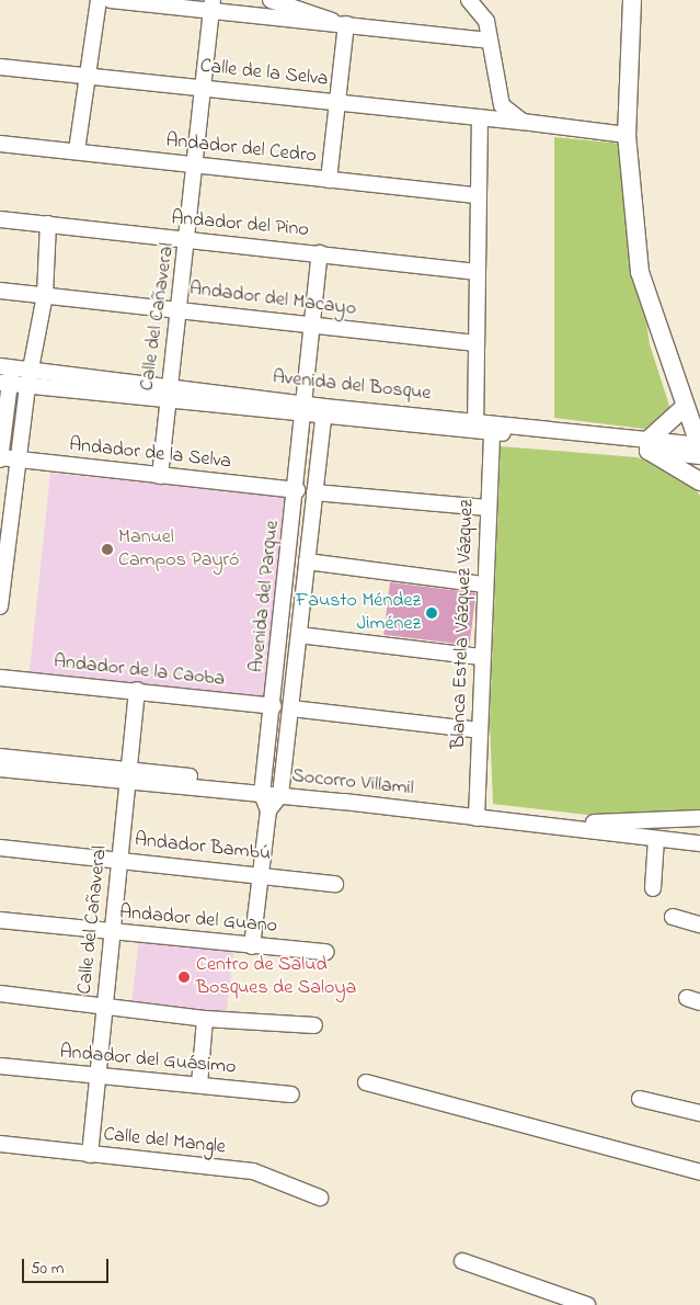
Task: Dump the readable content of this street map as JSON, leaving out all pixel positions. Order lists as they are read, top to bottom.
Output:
{
  "streets": {
    "street": [
      "Calle de la Selva",
      "Andador del Cedro",
      "Andador del Pino",
      "Andador del Macayo",
      "Calle del Cañaveral",
      "Avenida del Bosque",
      "Andador de la Selva",
      "Avenida del Parque",
      "Blanca Estela Vázquez Vázquez",
      "Andador de la Caoba",
      "Socorro Villamil",
      "Andador Bambú",
      "Andador del Guano",
      "Andador del Guásimo",
      "Calle del Mangle"
    ]
  },
  "crossings": [
    ["Calle de la Selva", "Calle del Cañaveral"],
    ["Andador del Cedro", "Calle del Cañaveral"],
    ["Andador del Pino", "Calle del Cañaveral"],
    ["Andador del Pino", "Avenida del Parque"],
    ["Andador del Macayo", "Calle del Cañaveral"],
    ["Andador del Macayo", "Avenida del Parque"],
    ["Calle del Cañaveral", "Avenida del Bosque"],
    ["Calle del Cañaveral", "Andador de la Selva"],
    ["Calle del Cañaveral", "Andador de la Caoba"],
    ["Calle del Cañaveral", "Socorro Villamil"],
    ["Calle del Cañaveral", "Andador Bambú"],
    ["Calle del Cañaveral", "Andador del Guano"],
    ["Calle del Cañaveral", "Andador del Guásimo"],
    ["Calle del Cañaveral", "Calle del Mangle"],
    ["Avenida del Bosque", "Avenida del Parque"],
    ["Avenida del Bosque", "Blanca Estela Vázquez Vázquez"],
    ["Andador de la Selva", "Avenida del Parque"],
    ["Avenida del Parque", "Andador de la Caoba"],
    ["Avenida del Parque", "Socorro Villamil"],
    ["Blanca Estela Vázquez Vázquez", "Socorro Villamil"]
  ],
  "places": ["Manuel Campos Payró", "Fausto Méndez Jiménez", "Centro de Salud Bosques de Saloya"],
  "scale_bar": "50 m"
}
